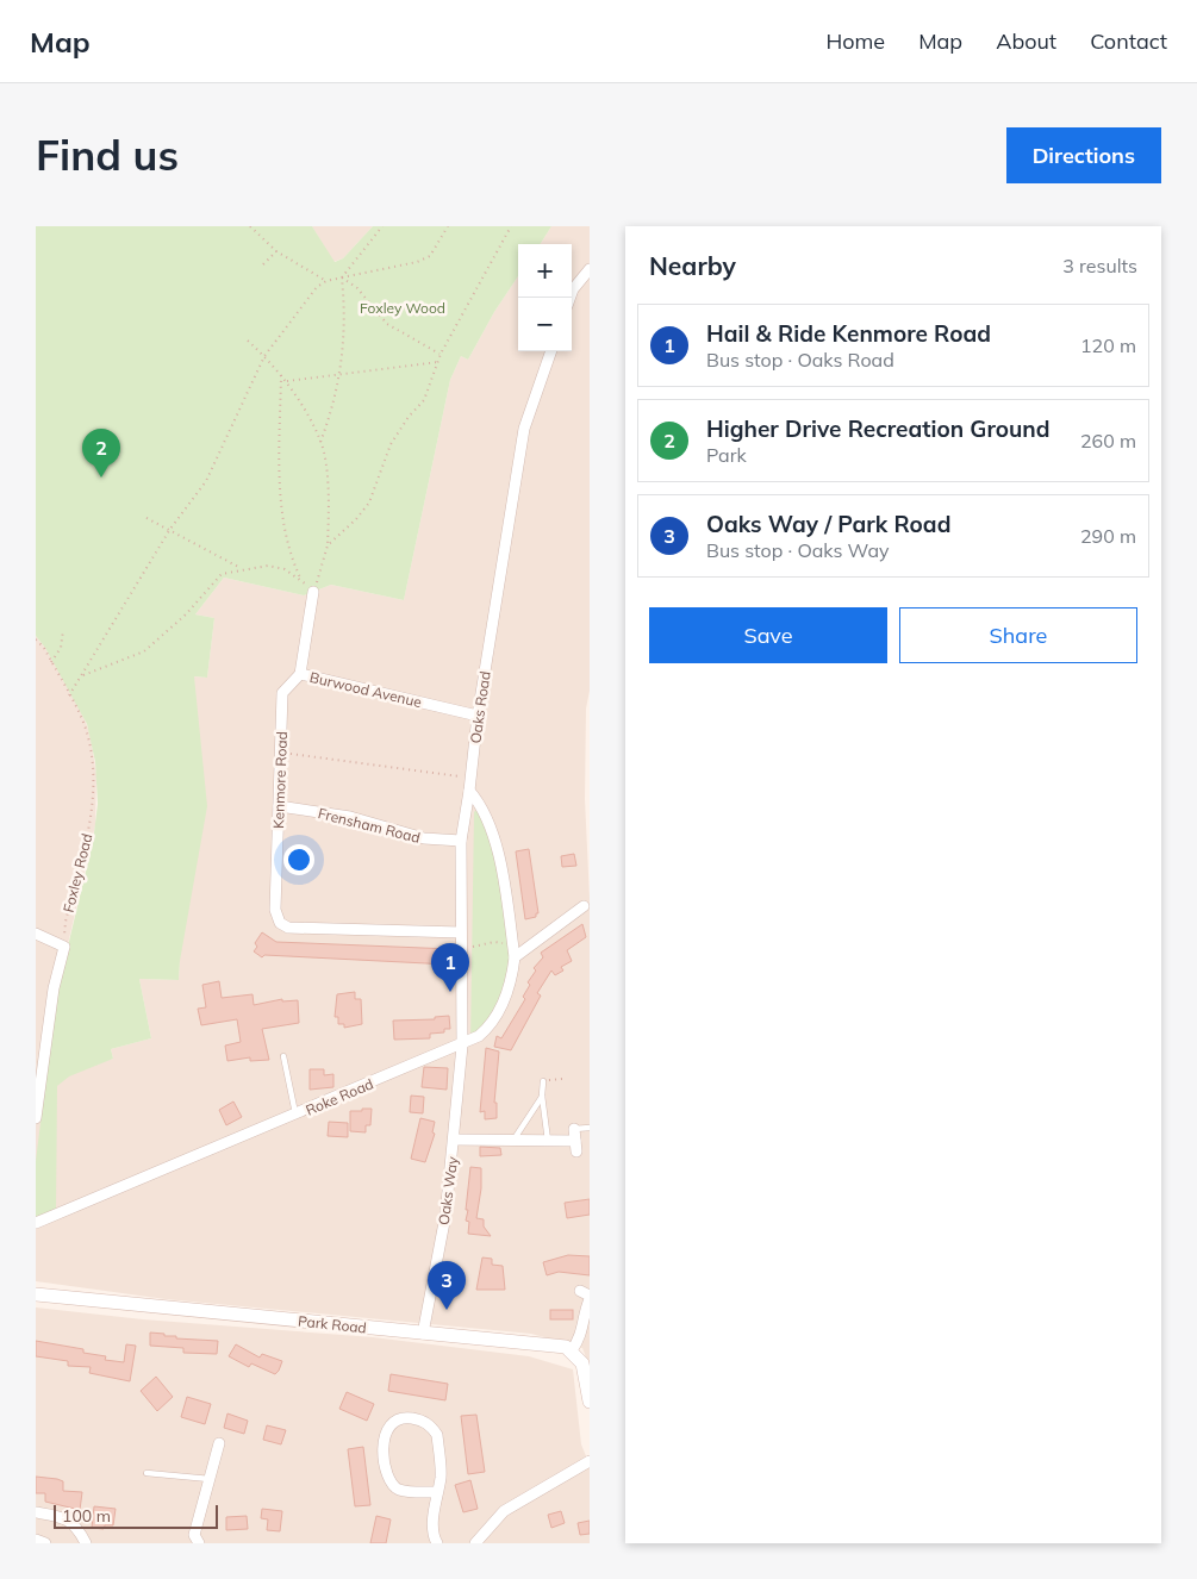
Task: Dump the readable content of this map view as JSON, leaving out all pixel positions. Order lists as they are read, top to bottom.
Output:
{
  "streets": {
    "street": [
      "Burwood Avenue",
      "Oaks Road",
      "Kenmore Road",
      "Frensham Road",
      "Roke Road",
      "Oaks Way",
      "Park Road"
    ],
    "path": ["Foxley Road"]
  },
  "crossings": [
    ["Burwood Avenue", "Oaks Road"],
    ["Burwood Avenue", "Kenmore Road"],
    ["Oaks Road", "Kenmore Road"],
    ["Oaks Road", "Frensham Road"],
    ["Oaks Road", "Roke Road"],
    ["Oaks Road", "Oaks Way"],
    ["Kenmore Road", "Frensham Road"],
    ["Roke Road", "Oaks Way"],
    ["Oaks Way", "Park Road"]
  ],
  "parks": ["Foxley Wood"],
  "scale_bar": "100 m",
  "page": {
    "header": "Map",
    "nav": [
      "Home",
      "Map",
      "About",
      "Contact"
    ],
    "buttons": [
      "Directions",
      ["Save", "Share"]
    ],
    "title": "Find us",
    "heading": ["Nearby", "3 results"],
    "map_buttons": ["+", "−"],
    "list": [
      {
        "mark": "1",
        "name": "Hail & Ride Kenmore Road",
        "note": "Bus stop · Oaks Road",
        "value": "120 m"
      },
      {
        "mark": "2",
        "name": "Higher Drive Recreation Ground",
        "note": "Park",
        "value": "260 m"
      },
      {
        "mark": "3",
        "name": "Oaks Way / Park Road",
        "note": "Bus stop · Oaks Way",
        "value": "290 m"
      }
    ],
    "pins": ["2", "1", "3"],
    "scale": "100 m"
  }
}
